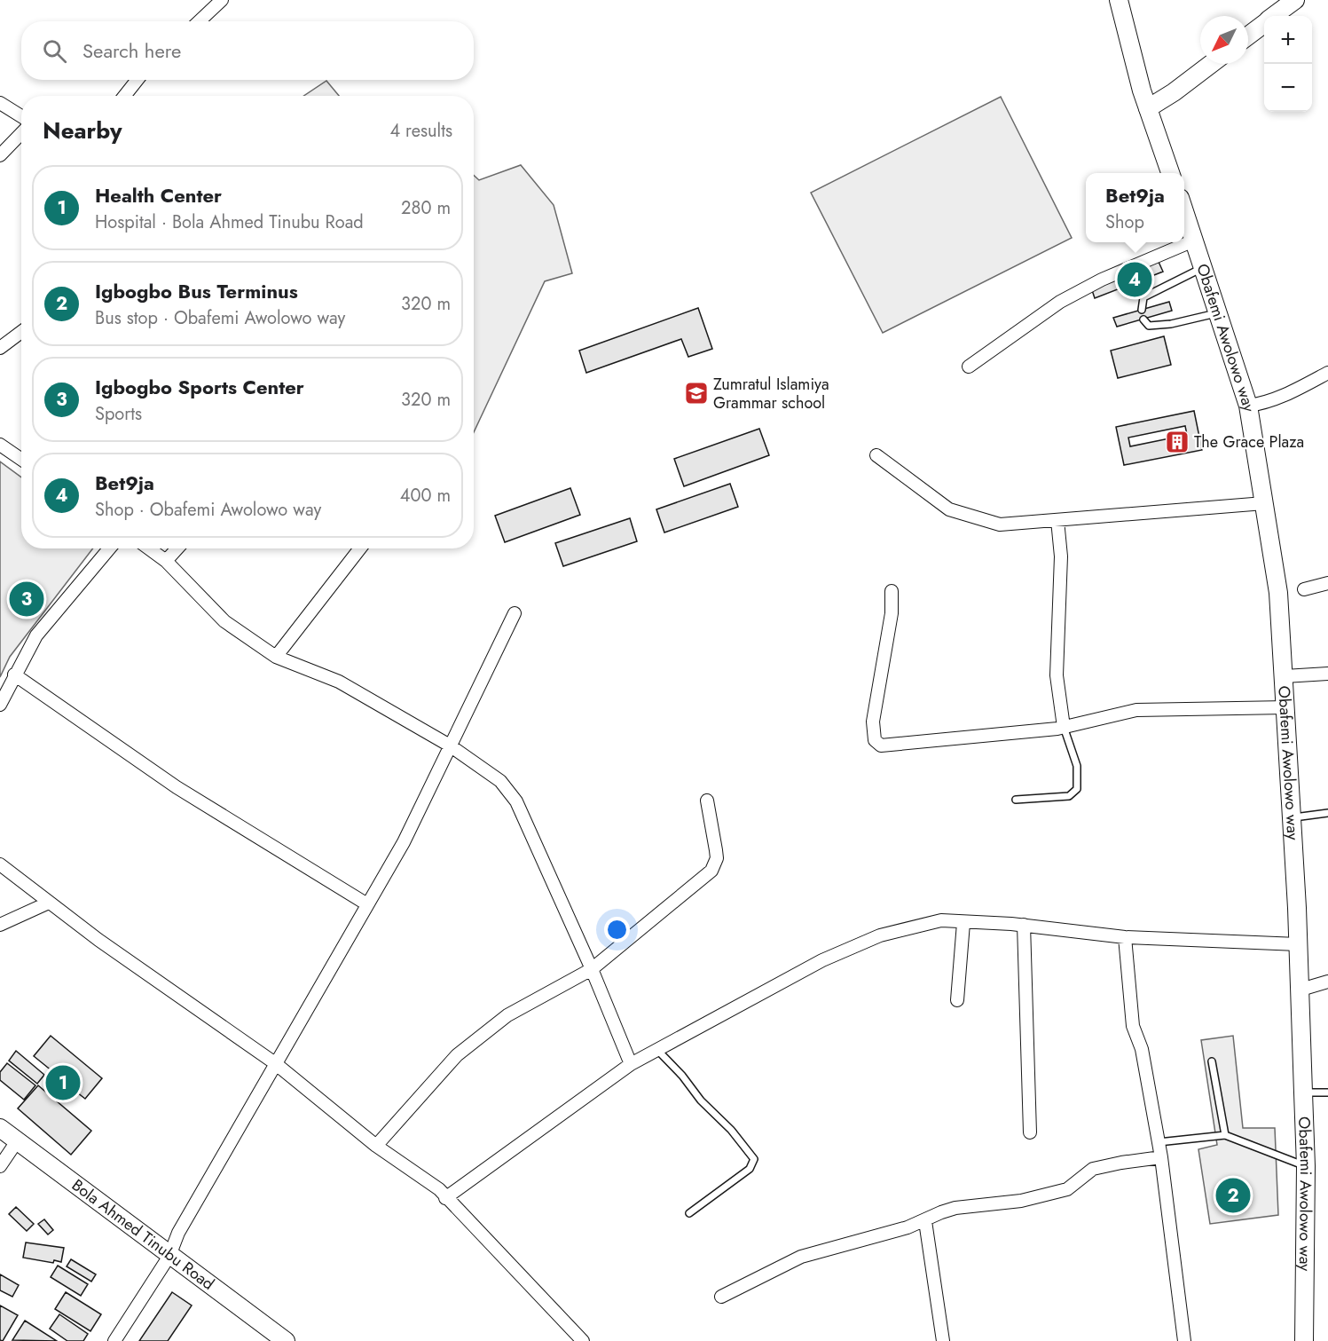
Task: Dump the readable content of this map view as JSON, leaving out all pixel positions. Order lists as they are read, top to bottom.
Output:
{
  "streets": {
    "main road": ["Obafemi Awolowo way", "Bola Ahmed Tinubu Road"]
  },
  "places": {
    "school or university": ["Zumratul Islamiya Grammar school"],
    "building": ["The Grace Plaza"]
  },
  "north": "bottom left",
  "page": {
    "map_buttons": ["+", "−"],
    "search": "Search here",
    "heading": ["Nearby", "4 results"],
    "list": [
      {
        "mark": "1",
        "name": "Health Center",
        "note": "Hospital · Bola Ahmed Tinubu Road",
        "value": "280 m"
      },
      {
        "mark": "2",
        "name": "Igbogbo Bus Terminus",
        "note": "Bus stop · Obafemi Awolowo way",
        "value": "320 m"
      },
      {
        "mark": "3",
        "name": "Igbogbo Sports Center",
        "note": "Sports",
        "value": "320 m"
      },
      {
        "mark": "4",
        "name": "Bet9ja",
        "note": "Shop · Obafemi Awolowo way",
        "value": "400 m"
      }
    ],
    "popup": ["Bet9ja", "Shop"],
    "pins": [
      "4",
      "3",
      "1",
      "2"
    ]
  }
}
